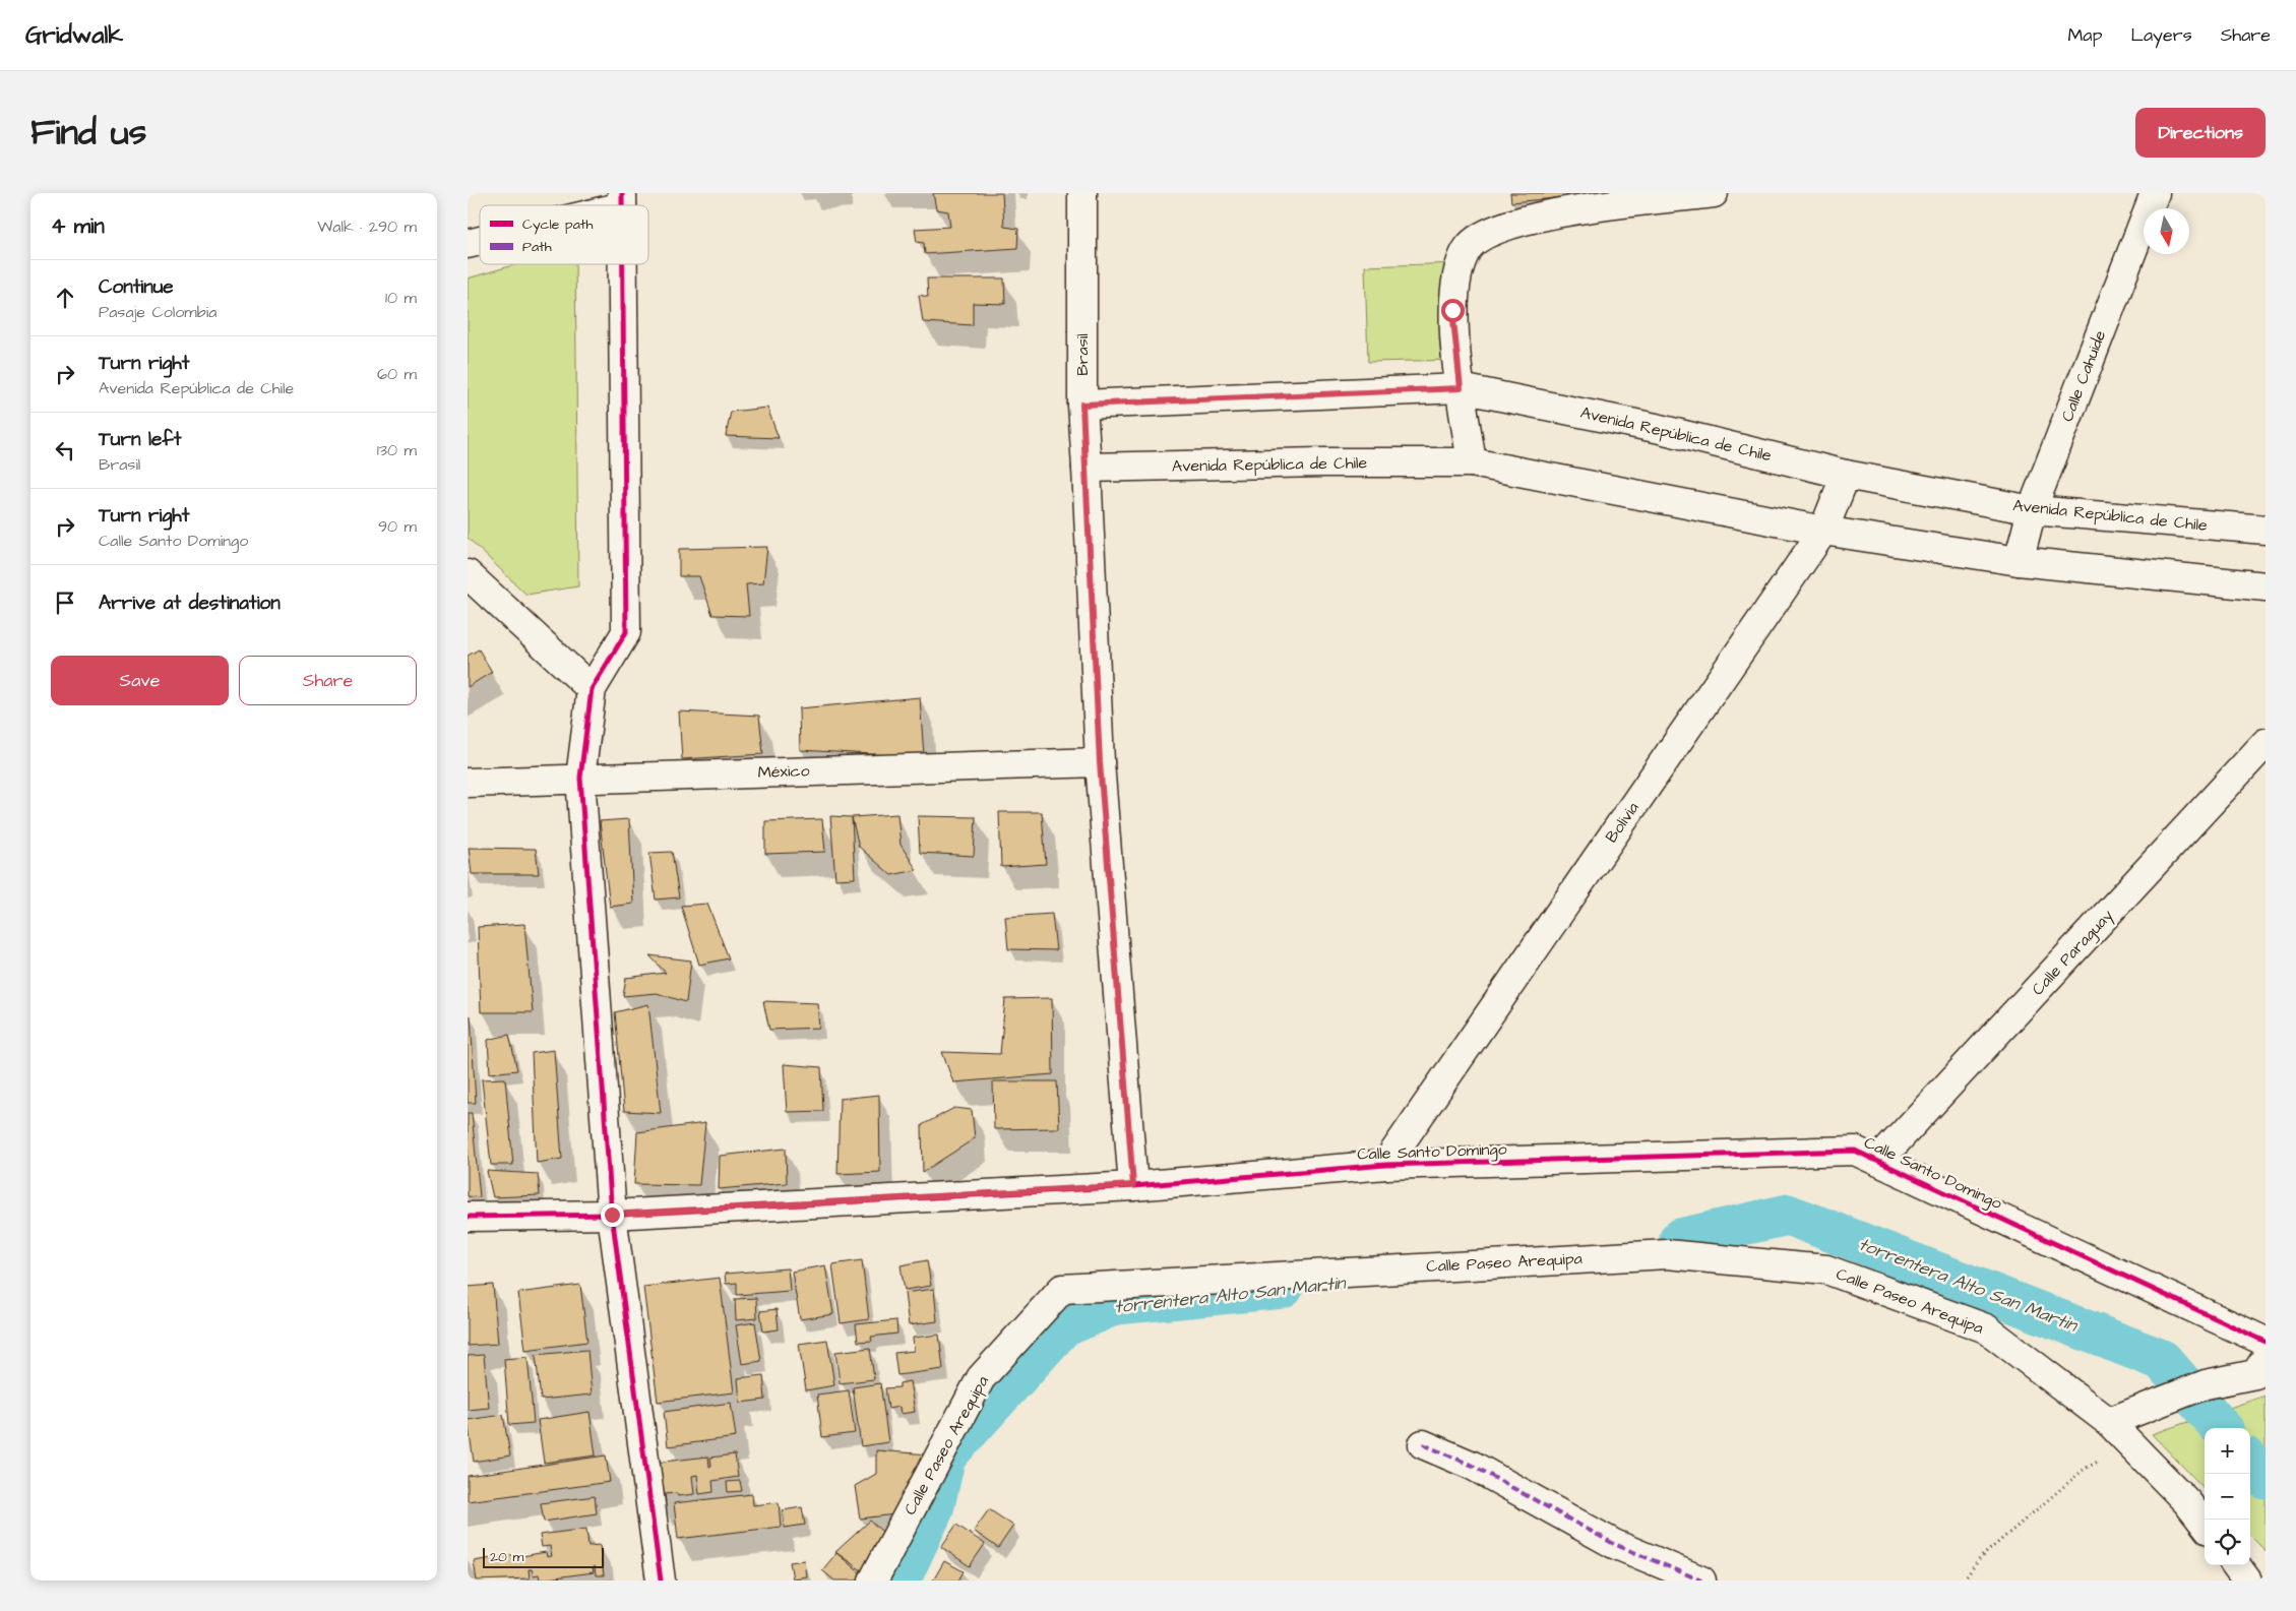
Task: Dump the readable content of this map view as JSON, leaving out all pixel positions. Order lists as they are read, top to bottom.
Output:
{
  "streets": {
    "street": [
      "Brasil",
      "Calle Cahuide",
      "Avenida República de Chile",
      "México",
      "Bolivia",
      "Calle Paraguay",
      "Calle Santo Domingo",
      "Calle Paseo Arequipa"
    ]
  },
  "crossings": [
    ["Brasil", "Avenida República de Chile"],
    ["Brasil", "México"],
    ["Brasil", "Calle Santo Domingo"],
    ["Calle Cahuide", "Avenida República de Chile"],
    ["Avenida República de Chile", "Bolivia"],
    ["Bolivia", "Calle Santo Domingo"],
    ["Calle Paraguay", "Calle Santo Domingo"]
  ],
  "water": ["torrentera Alto San Martin"],
  "legend": ["Cycle path", "Path"],
  "scale_bar": "20 m",
  "north": "bottom",
  "page": {
    "header": "Gridwalk",
    "nav": ["Map", "Layers", "Share"],
    "title": "Find us",
    "buttons": [
      "Directions",
      ["Save", "Share"]
    ],
    "heading": ["4 min", "Walk · 290 m"],
    "list": [
      ["Continue", "Pasaje Colombia", "10 m"],
      ["Turn right", "Avenida República de Chile", "60 m"],
      ["Turn left", "Brasil", "130 m"],
      ["Turn right", "Calle Santo Domingo", "90 m"],
      "Arrive at destination"
    ],
    "map_buttons": ["+", "−"],
    "scale": "20 m"
  }
}
